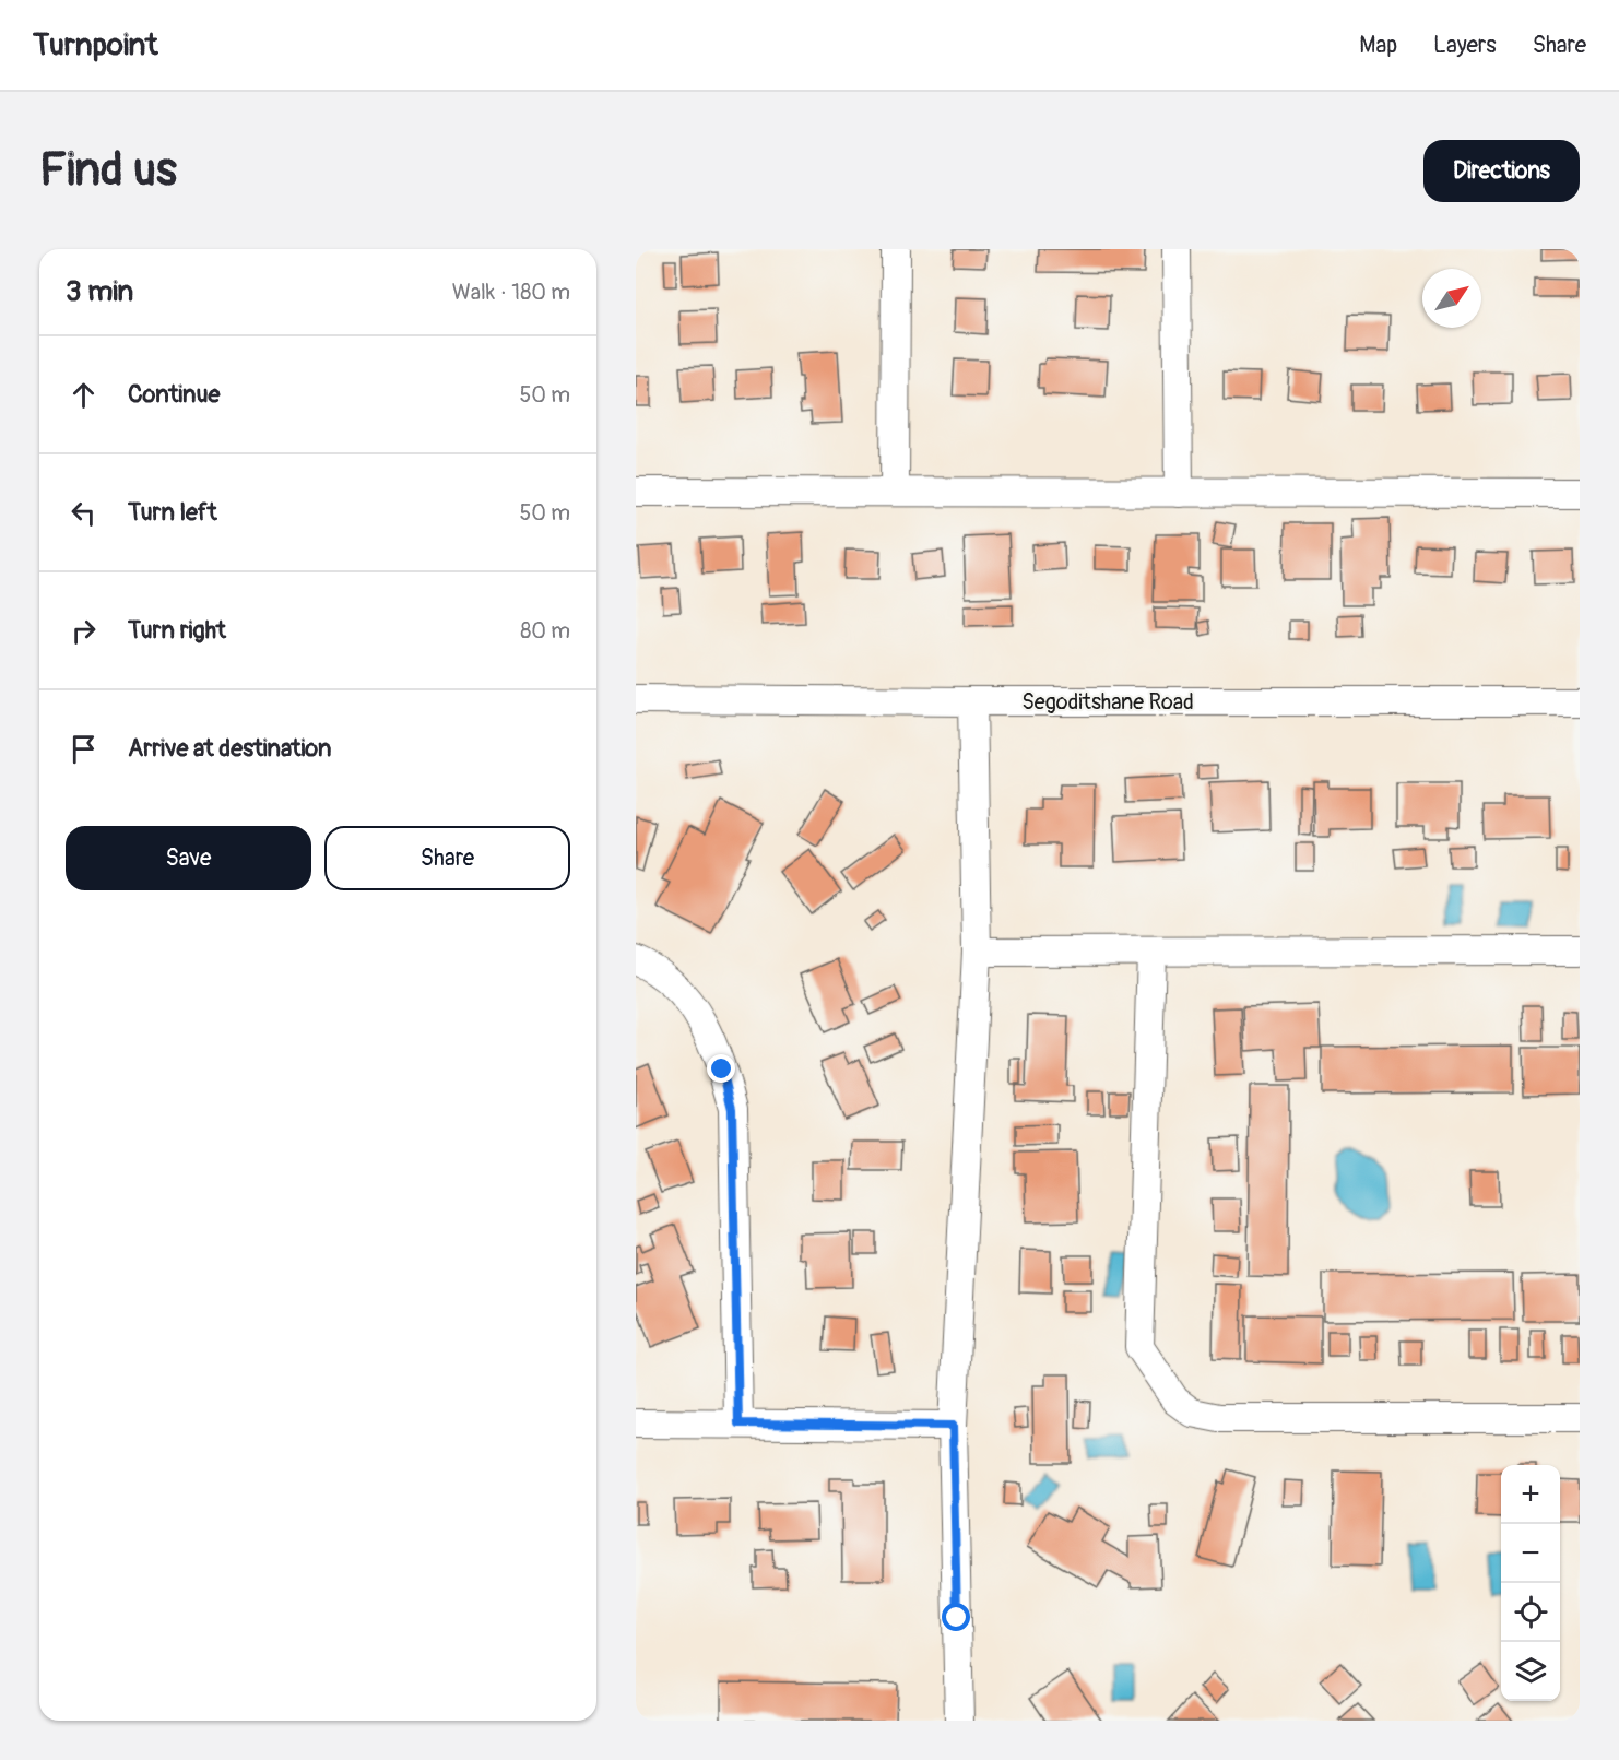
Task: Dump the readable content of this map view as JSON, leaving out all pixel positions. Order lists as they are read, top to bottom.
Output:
{
  "streets": {
    "street": ["Segoditshane Road"]
  },
  "north": "top right",
  "page": {
    "header": "Turnpoint",
    "nav": ["Map", "Layers", "Share"],
    "buttons": [
      "Directions",
      ["Save", "Share"]
    ],
    "title": "Find us",
    "heading": ["3 min", "Walk · 180 m"],
    "list": [
      ["Continue", "50 m"],
      ["Turn left", "50 m"],
      ["Turn right", "80 m"],
      "Arrive at destination"
    ],
    "map_buttons": ["+", "−"]
  }
}
